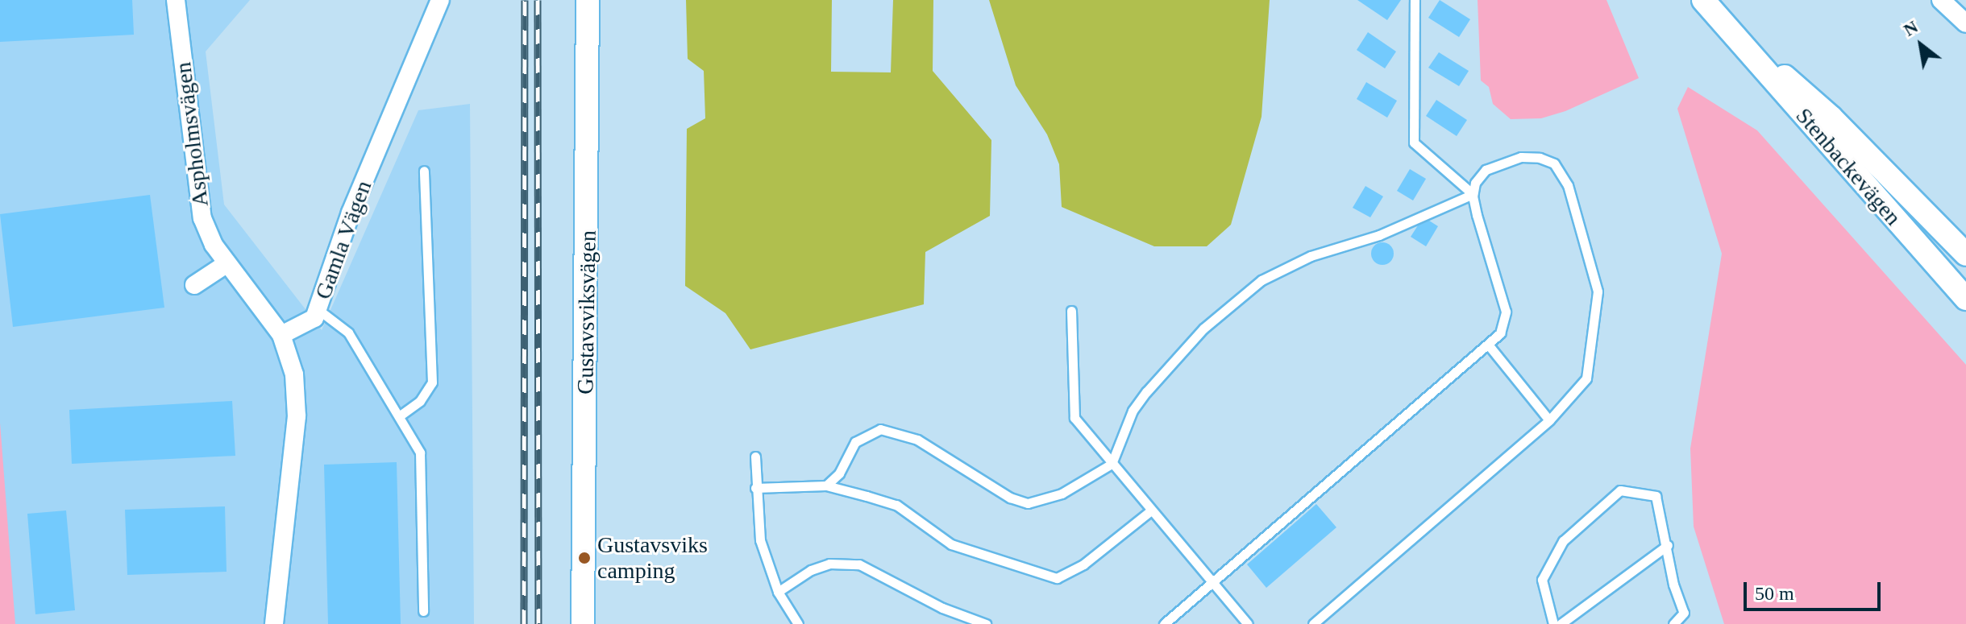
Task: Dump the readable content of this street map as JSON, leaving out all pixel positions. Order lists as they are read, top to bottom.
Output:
{
  "streets": {
    "street": [
      "Aspholmsvägen",
      "Stenbackevägen",
      "Gamla Vägen",
      "Gustavsviksvägen"
    ]
  },
  "crossings": [
    ["Aspholmsvägen", "Gamla Vägen"]
  ],
  "places": ["Gustavsviks camping"],
  "scale_bar": "50 m",
  "north": "top left"
}
